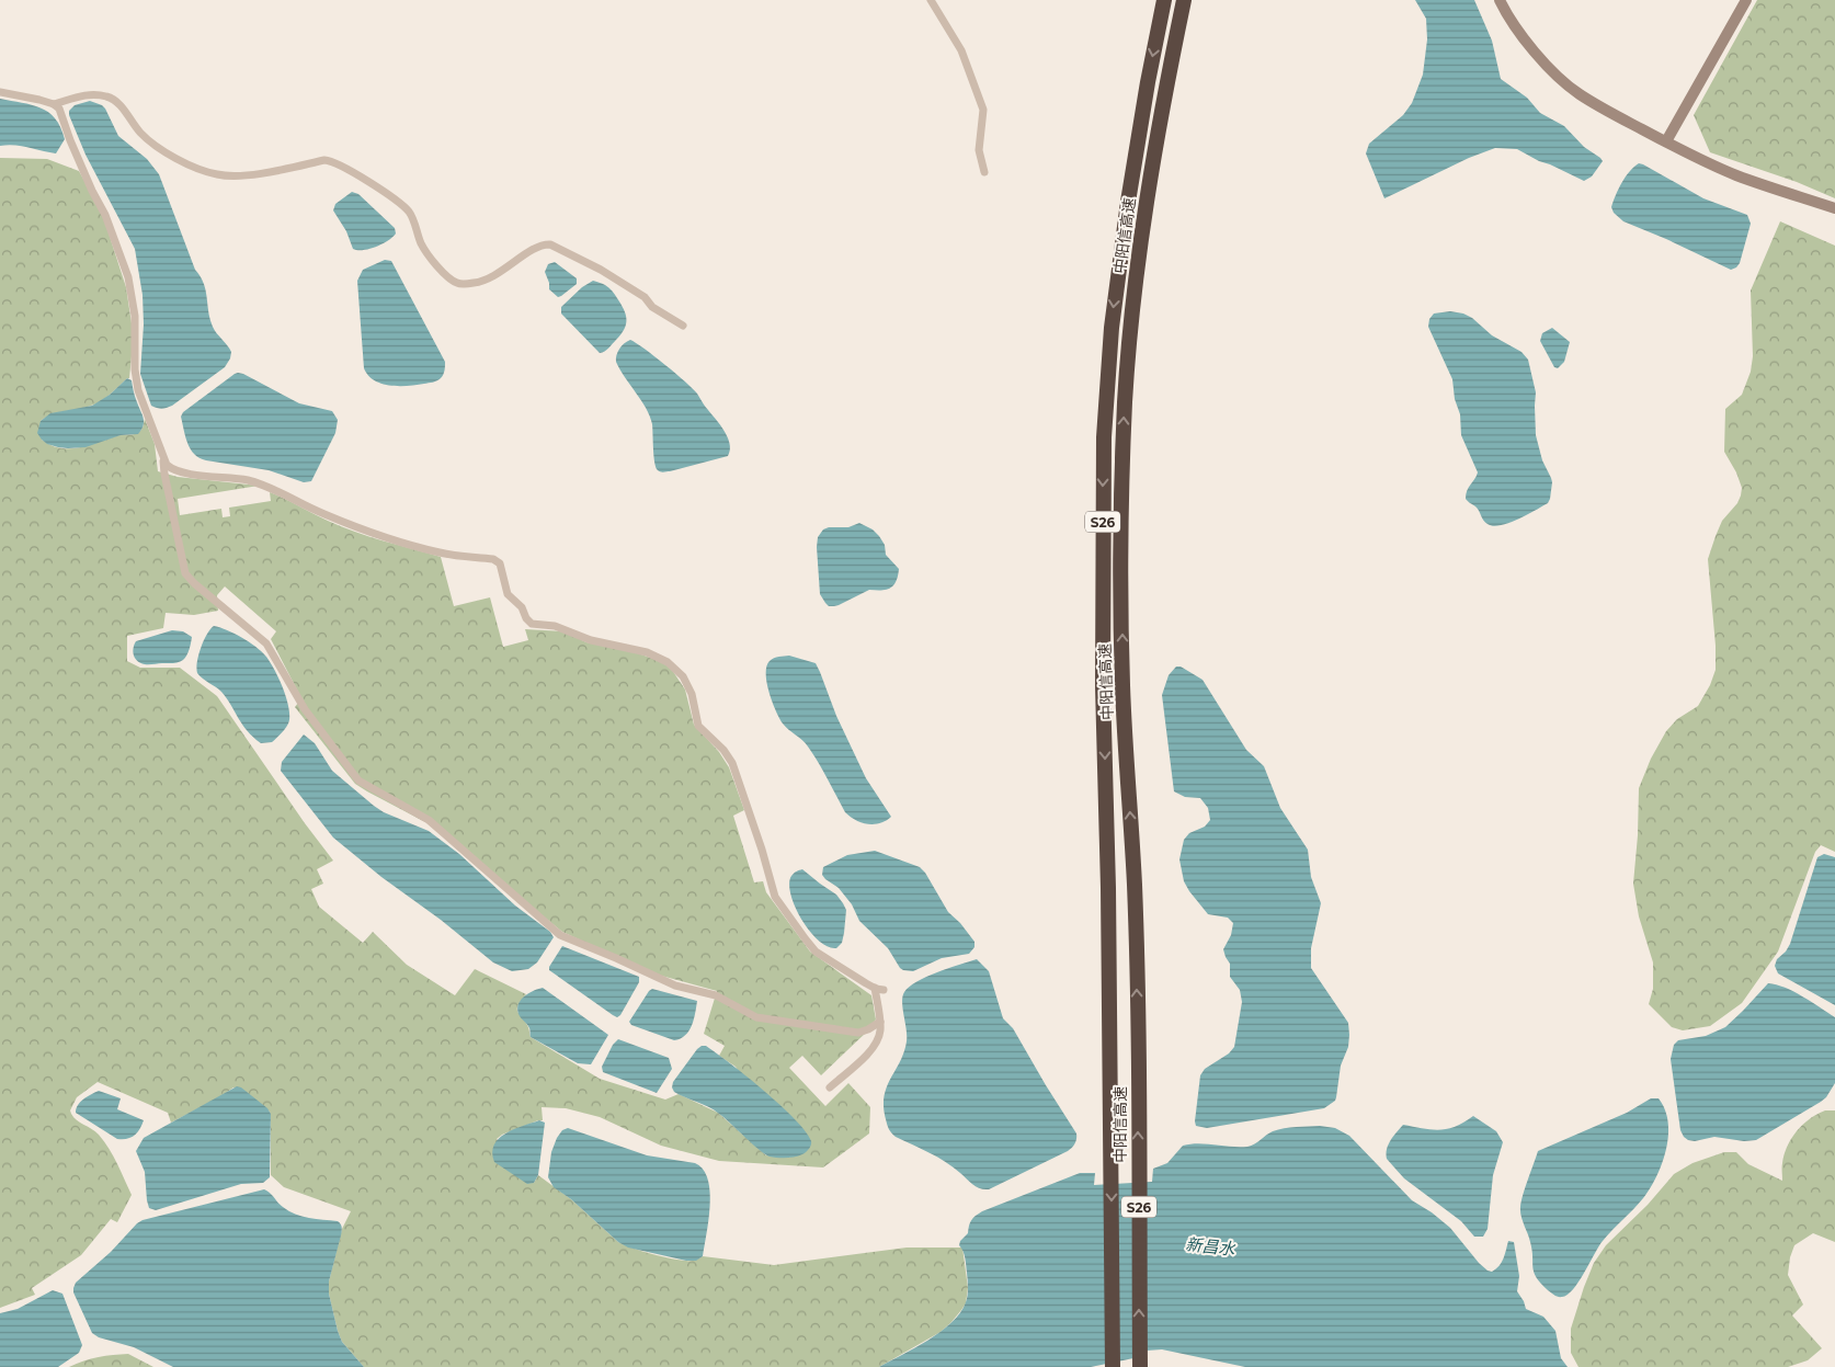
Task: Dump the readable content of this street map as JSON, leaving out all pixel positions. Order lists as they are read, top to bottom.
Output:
{
  "streets": {
    "highway": ["中阳信高速", "S26"]
  },
  "water": ["新昌水"]
}
